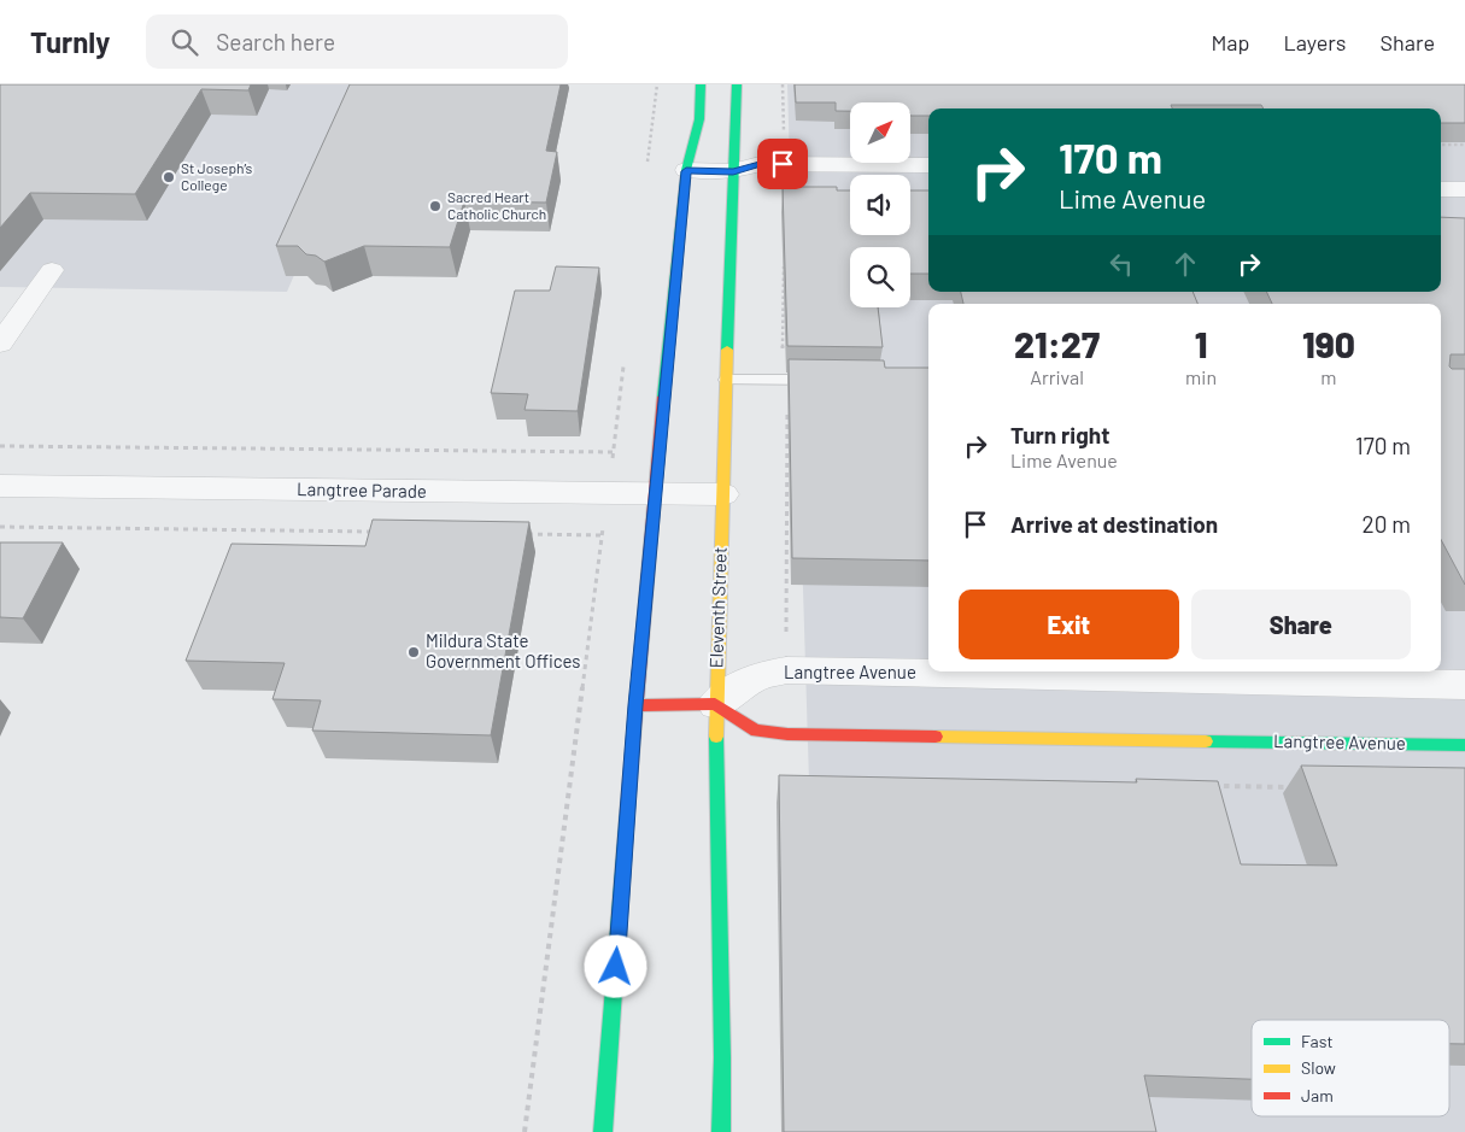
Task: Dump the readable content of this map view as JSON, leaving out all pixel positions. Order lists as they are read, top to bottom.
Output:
{
  "streets": {
    "main road": ["Eleventh Street", "Langtree Avenue"],
    "street": ["Langtree Parade"]
  },
  "crossings": [
    ["Langtree Parade", "Eleventh Street"],
    ["Eleventh Street", "Langtree Avenue"]
  ],
  "places": ["St Joseph’s College", "Sacred Heart Catholic Church", "Mildura State Government Offices"],
  "legend": ["Fast", "Slow", "Jam"],
  "north": "top right",
  "page": {
    "header": "Turnly",
    "search": "Search here",
    "nav": ["Map", "Layers", "Share"],
    "turn": ["170 m", "Lime Avenue"],
    "eta": [
      "21:27",
      "Arrival",
      "1",
      "min",
      "190",
      "m"
    ],
    "list": [
      {
        "name": "Turn right",
        "note": "Lime Avenue",
        "value": "170 m"
      },
      {
        "name": "Arrive at destination",
        "value": "20 m"
      }
    ],
    "buttons": ["Exit", "Share"]
  }
}
